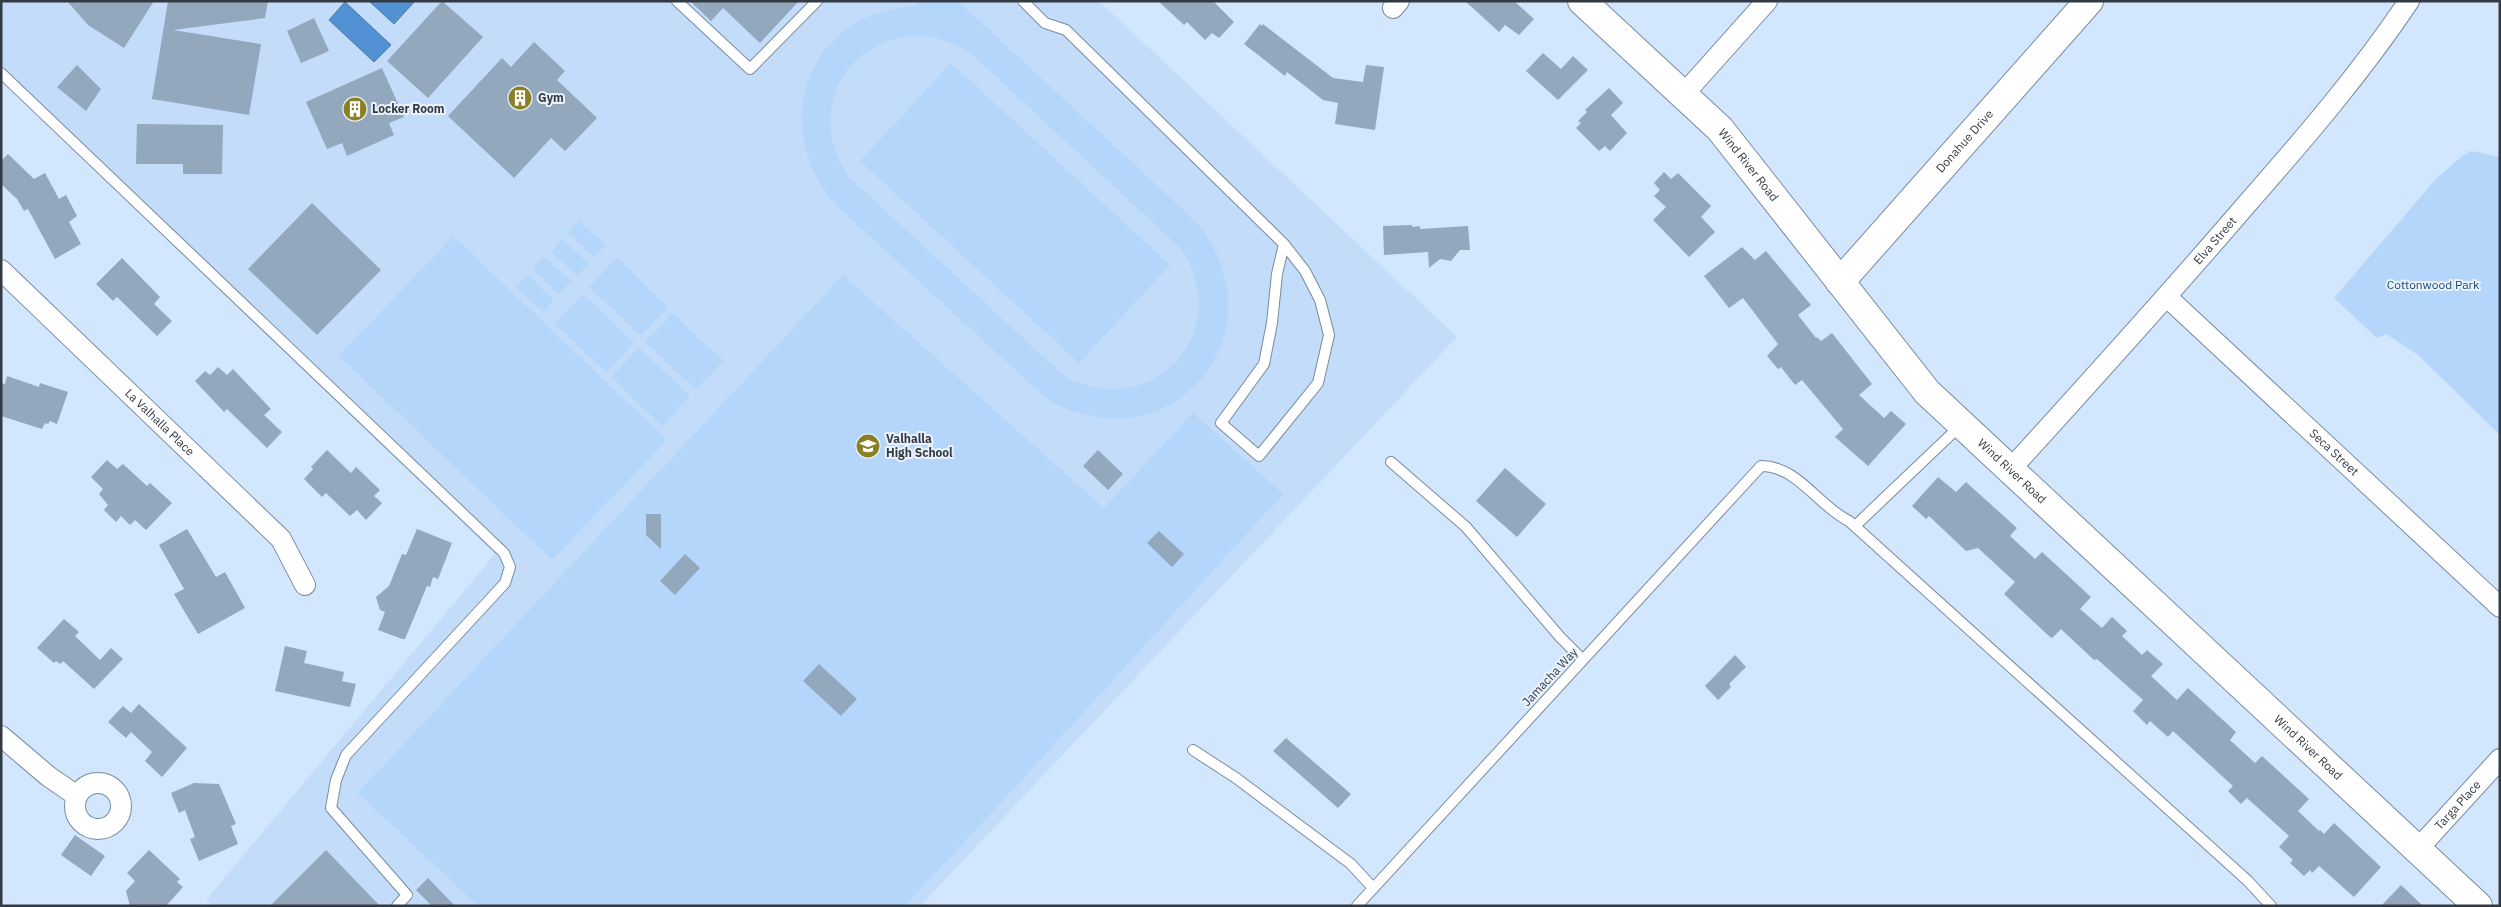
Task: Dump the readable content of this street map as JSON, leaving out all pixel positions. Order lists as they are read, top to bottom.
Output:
{
  "streets": {
    "street": [
      "Donahue Drive",
      "Wind River Road",
      "Elva Street",
      "La Valhalla Place",
      "Seca Street",
      "Targa Place"
    ],
    "lane": ["Jamacha Way"]
  },
  "crossings": [
    ["Donahue Drive", "Wind River Road"],
    ["Wind River Road", "Elva Street"],
    ["Wind River Road", "Targa Place"],
    ["Elva Street", "Seca Street"]
  ],
  "parks": ["Cottonwood Park"],
  "places": {
    "building": ["Gym", "Locker Room"],
    "school or university": ["Valhalla High School"]
  }
}
